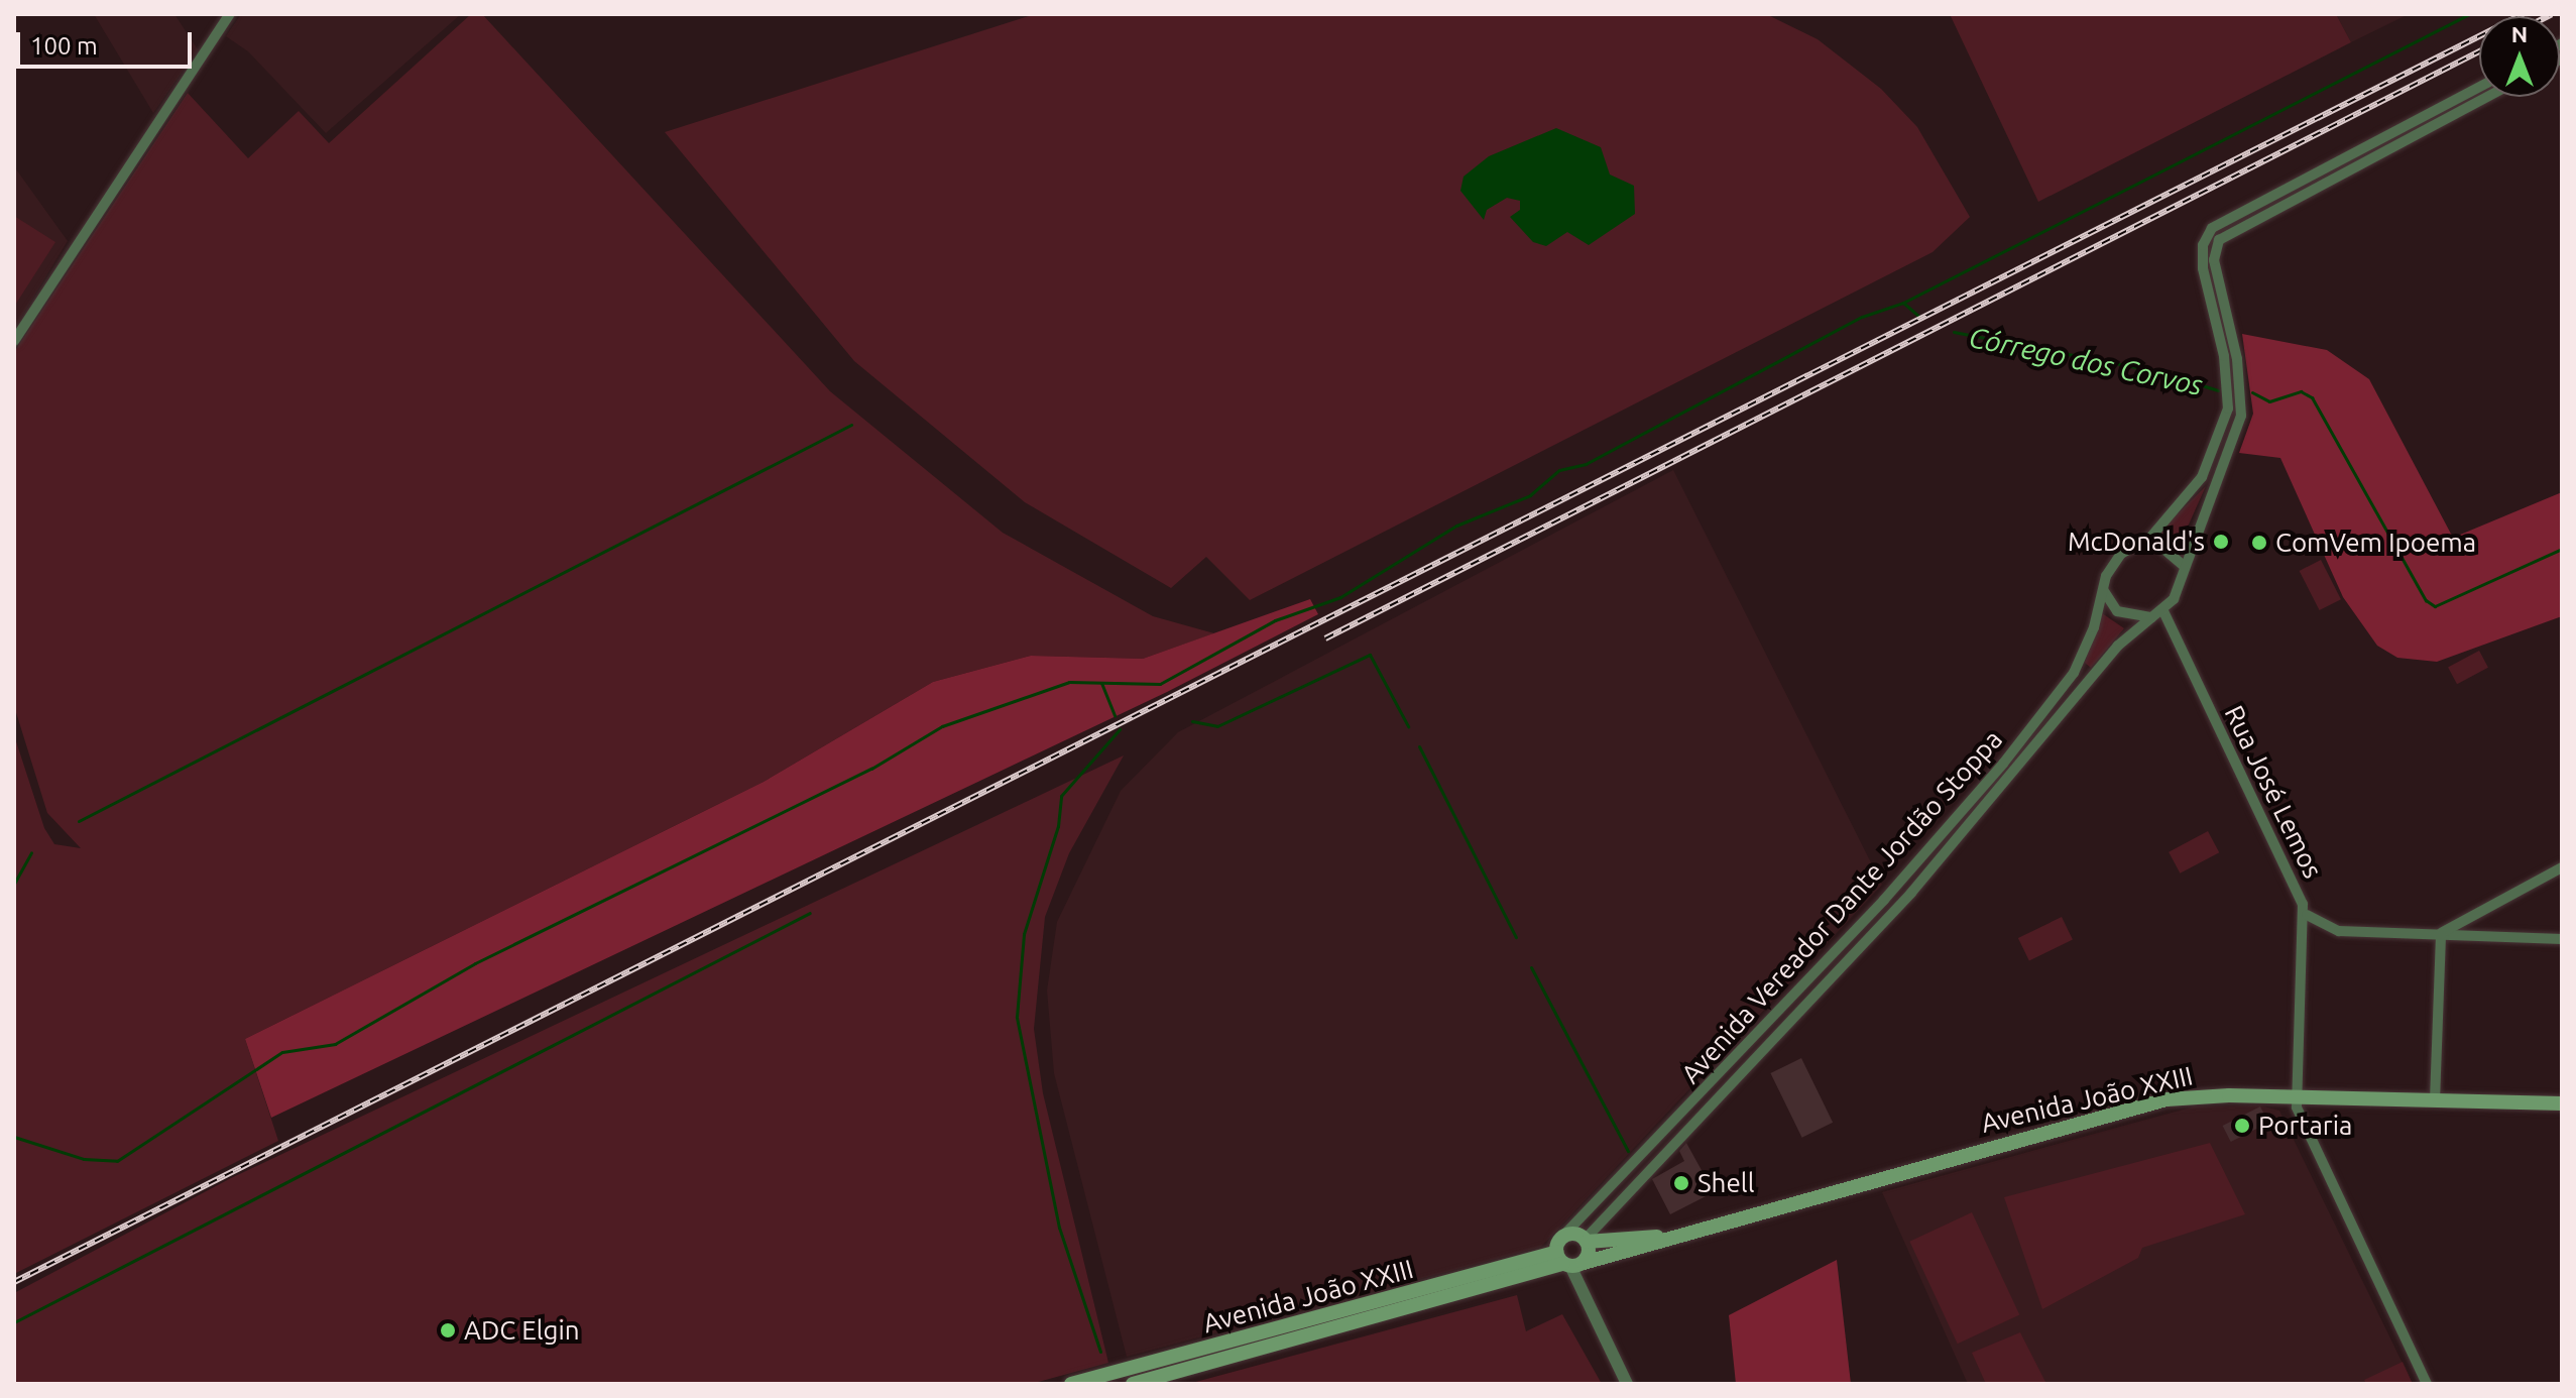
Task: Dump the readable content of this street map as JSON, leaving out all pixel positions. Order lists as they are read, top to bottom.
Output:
{
  "streets": {
    "main road": ["Avenida João XXIII"],
    "street": ["Rua José Lemos", "Avenida Vereador Dante Jordão Stoppa"]
  },
  "crossings": [
    ["Rua José Lemos", "Avenida Vereador Dante Jordão Stoppa"],
    ["Rua José Lemos", "Avenida João XXIII"],
    ["Avenida Vereador Dante Jordão Stoppa", "Avenida João XXIII"]
  ],
  "water": ["Córrego dos Corvos"],
  "places": [
    "McDonald's",
    "ComVem Ipoema",
    "Portaria",
    "Shell",
    "ADC Elgin"
  ],
  "scale_bar": "100 m",
  "north": "top"
}
